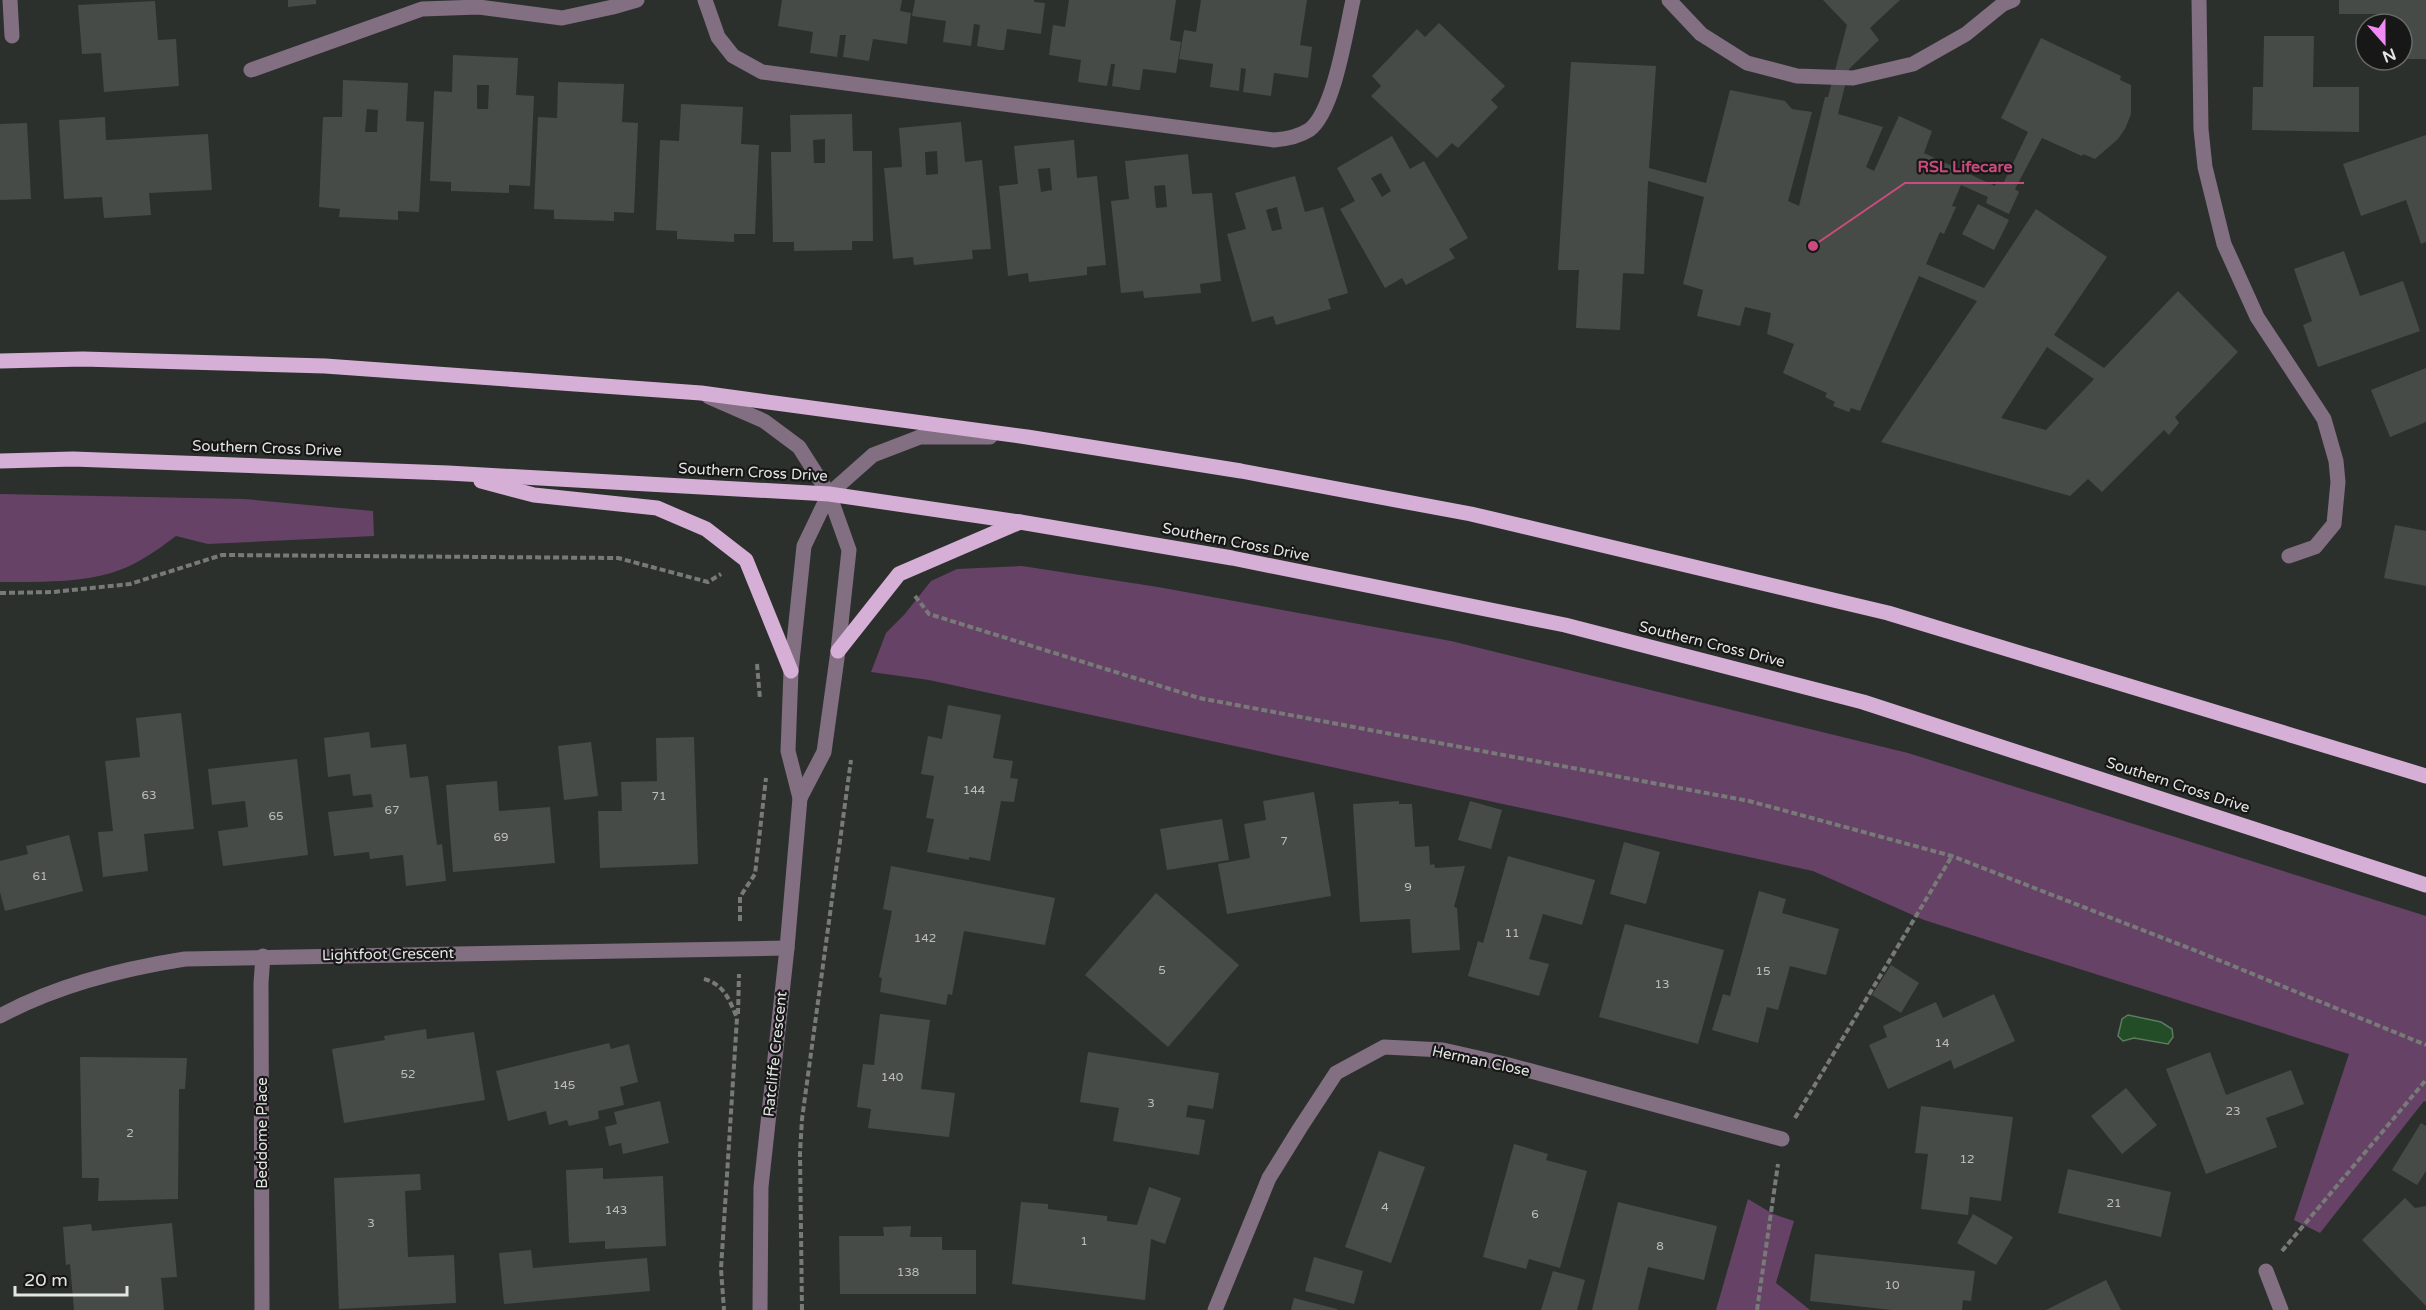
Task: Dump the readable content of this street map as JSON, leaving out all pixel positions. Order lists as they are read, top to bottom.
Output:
{
  "streets": {
    "main road": ["Southern Cross Drive"],
    "street": [
      "Lightfoot Crescent",
      "Ratcliffe Crescent",
      "Herman Close",
      "Beddome Place"
    ]
  },
  "crossings": [
    ["Southern Cross Drive", "Ratcliffe Crescent"],
    ["Lightfoot Crescent", "Ratcliffe Crescent"],
    ["Lightfoot Crescent", "Beddome Place"]
  ],
  "places": ["RSL Lifecare"],
  "house_numbers": [
    "144",
    "63",
    "71",
    "67",
    "65",
    "69",
    "7",
    "61",
    "9",
    "11",
    "142",
    "5",
    "15",
    "13",
    "14",
    "52",
    "140",
    "145",
    "3",
    "23",
    "2",
    "12",
    "21",
    "4",
    "143",
    "6",
    "3",
    "1",
    "8",
    "138",
    "10"
  ],
  "scale_bar": "20 m",
  "north": "bottom"
}
